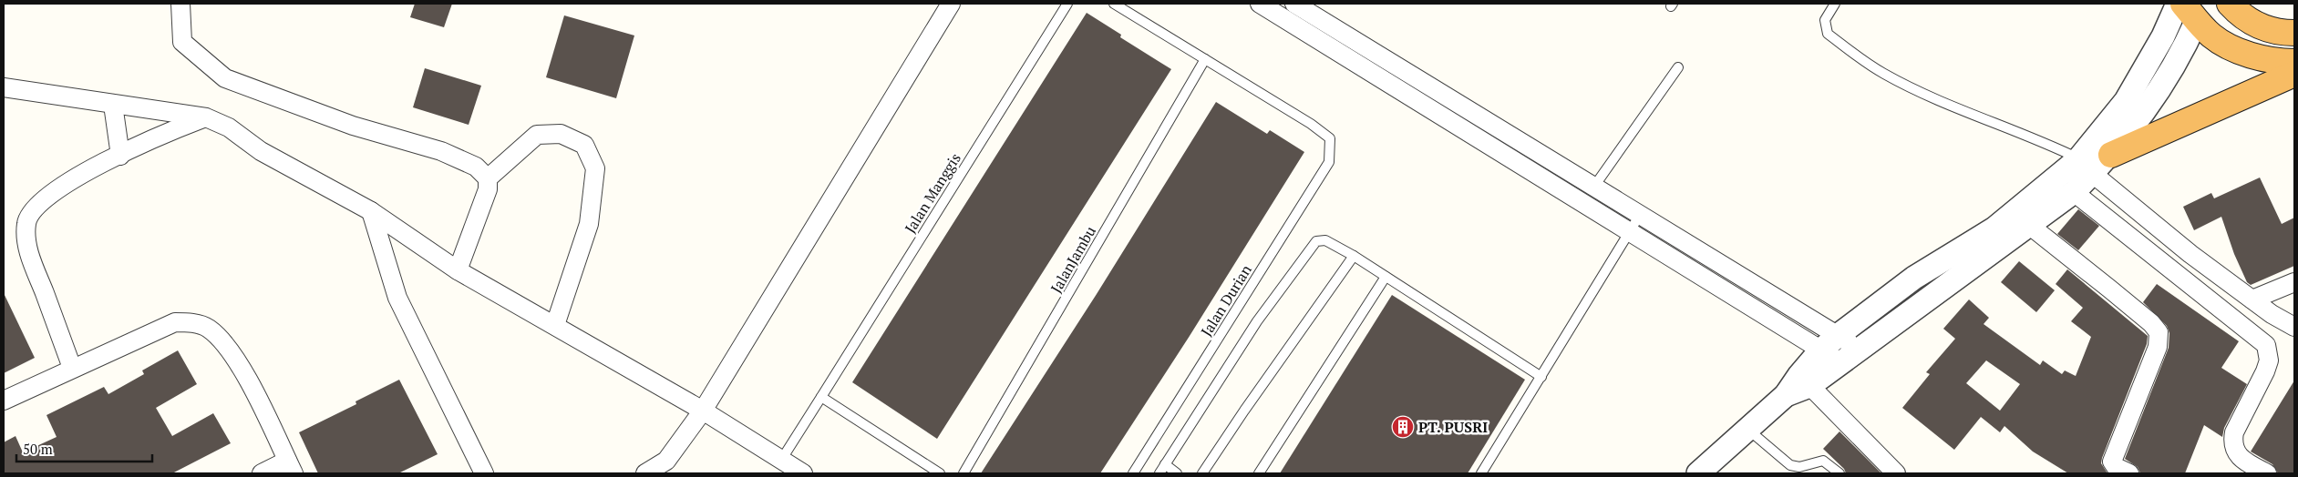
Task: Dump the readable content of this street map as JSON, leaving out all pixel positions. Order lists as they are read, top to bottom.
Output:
{
  "streets": {
    "lane": ["Jalan Manggis", "JalanJambu", "Jalan Durian"]
  },
  "crossings": [
    ["JalanJambu", "Jalan Durian"]
  ],
  "places": {
    "building": ["PT. PUSRI"]
  },
  "scale_bar": "50 m"
}
